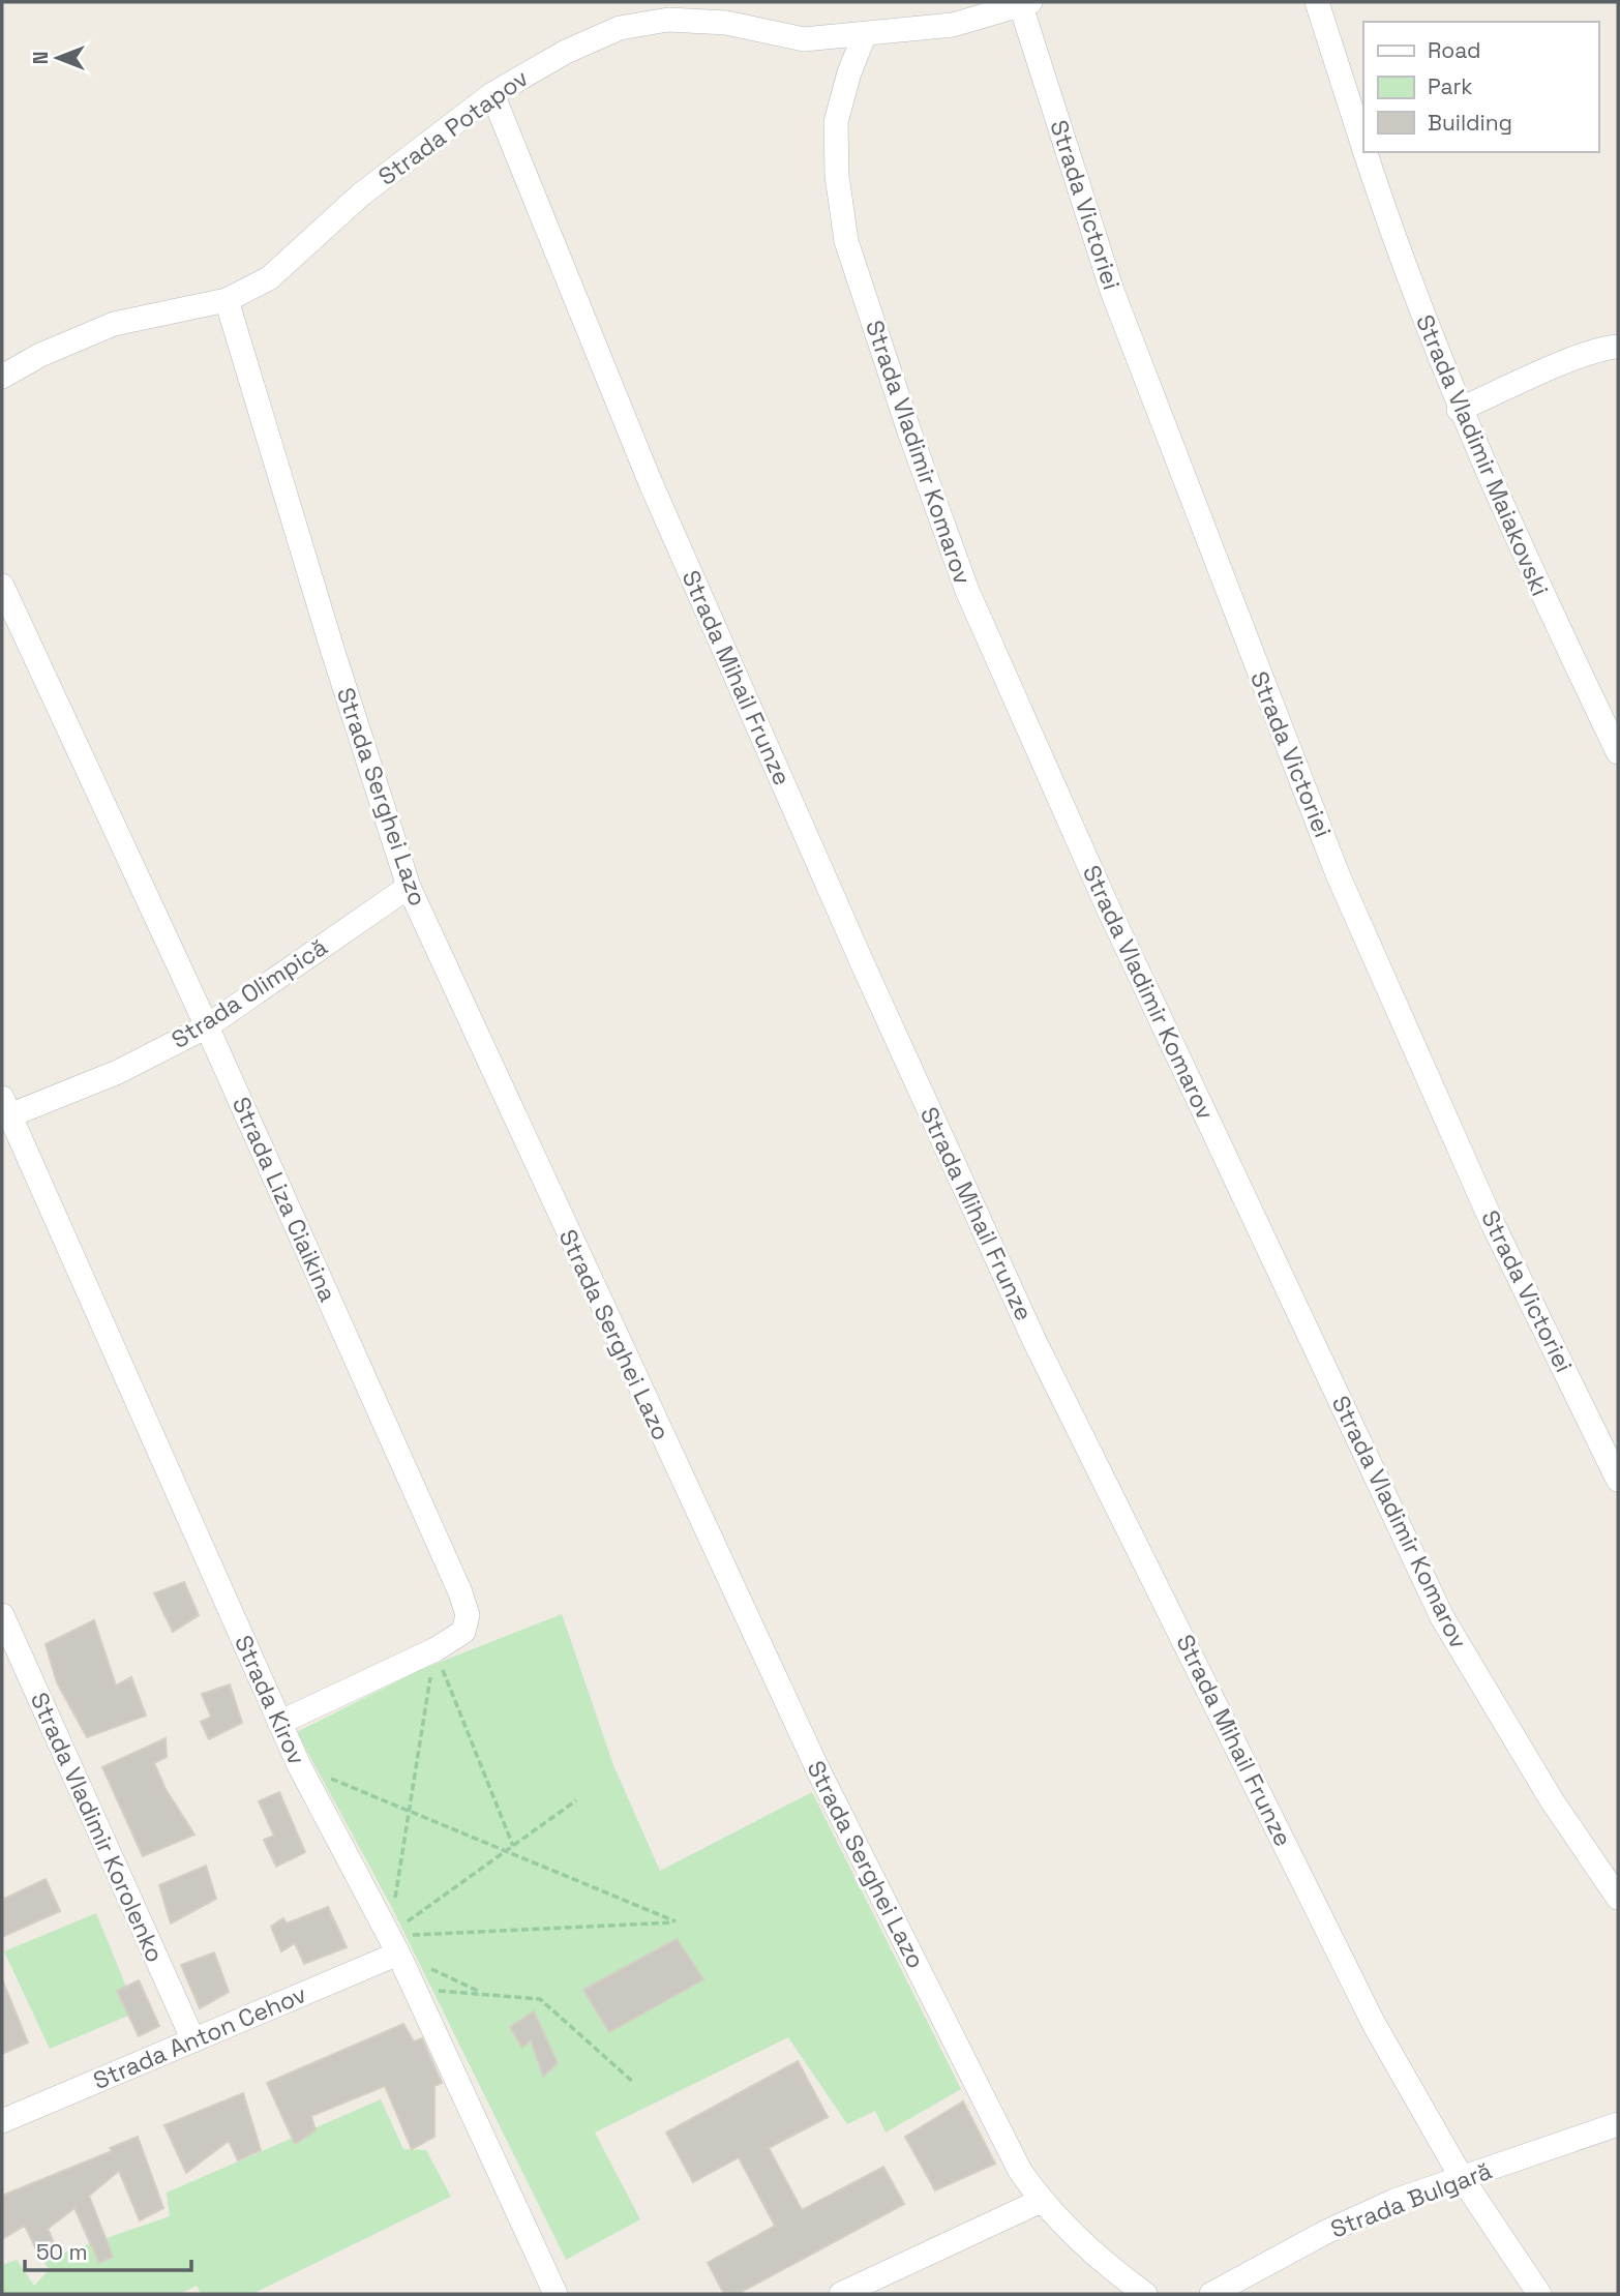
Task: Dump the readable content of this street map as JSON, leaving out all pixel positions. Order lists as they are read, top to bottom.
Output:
{
  "streets": {
    "street": [
      "Strada Potapov",
      "Strada Victoriei",
      "Strada Vladimir Komarov",
      "Strada Vladimir Maiakovski",
      "Strada Mihail Frunze",
      "Strada Serghei Lazo",
      "Strada Olimpică",
      "Strada Liza Ciaikina",
      "Strada Kirov",
      "Strada Vladimir Korolenko",
      "Strada Anton Cehov",
      "Strada Bulgară"
    ]
  },
  "crossings": [
    ["Strada Potapov", "Strada Victoriei"],
    ["Strada Potapov", "Strada Vladimir Komarov"],
    ["Strada Potapov", "Strada Mihail Frunze"],
    ["Strada Potapov", "Strada Serghei Lazo"],
    ["Strada Mihail Frunze", "Strada Bulgară"],
    ["Strada Serghei Lazo", "Strada Olimpică"],
    ["Strada Olimpică", "Strada Liza Ciaikina"],
    ["Strada Olimpică", "Strada Kirov"],
    ["Strada Liza Ciaikina", "Strada Kirov"],
    ["Strada Kirov", "Strada Anton Cehov"],
    ["Strada Vladimir Korolenko", "Strada Anton Cehov"]
  ],
  "legend": ["Road", "Park", "Building"],
  "scale_bar": "50 m",
  "north": "left"
}
